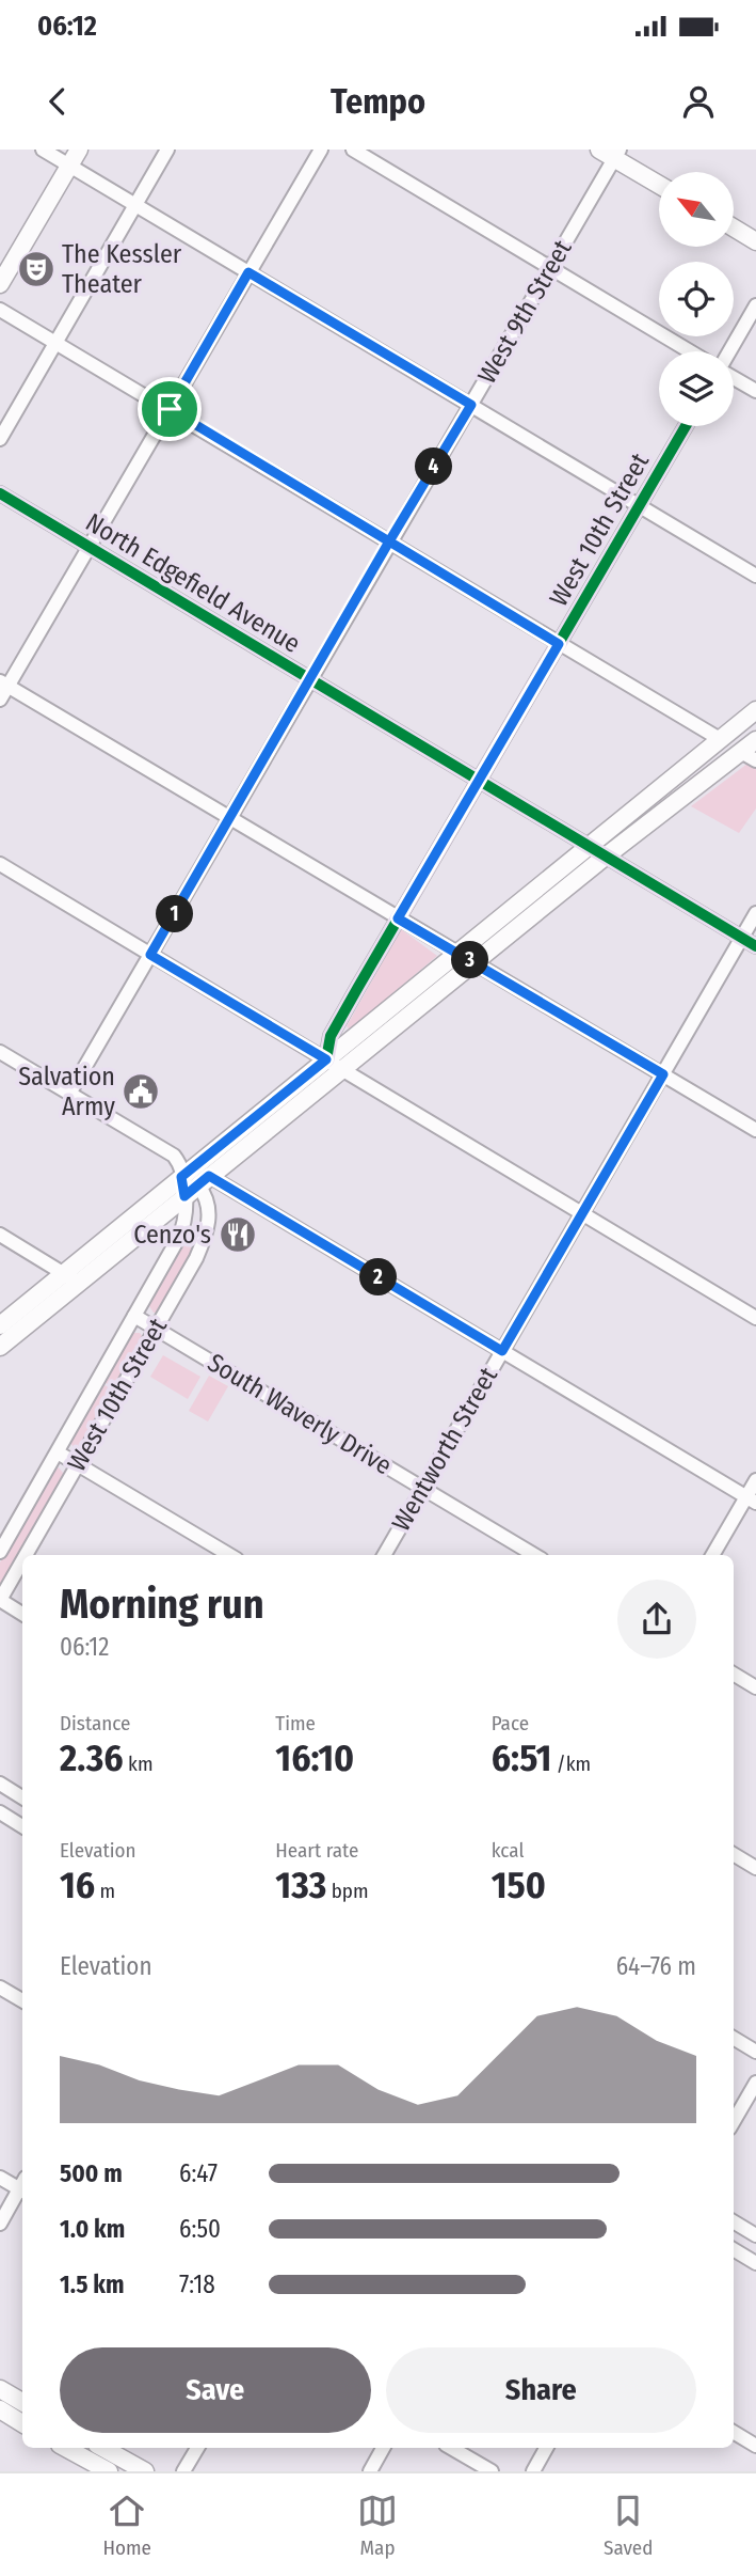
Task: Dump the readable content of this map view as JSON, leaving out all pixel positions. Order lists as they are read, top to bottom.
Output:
{
  "streets": {
    "street": [
      "West 9th Street",
      "West 10th Street",
      "North Edgefield Avenue",
      "South Waverly Drive",
      "Wentworth Street"
    ]
  },
  "crossings": [
    ["West 9th Street", "North Edgefield Avenue"],
    ["West 10th Street", "North Edgefield Avenue"],
    ["West 10th Street", "South Waverly Drive"],
    ["North Edgefield Avenue", "Wentworth Street"],
    ["South Waverly Drive", "Wentworth Street"]
  ],
  "places": {
    "theatre": ["The Kessler Theater"],
    "public building": ["Salvation Army"],
    "restaurant": ["Cenzo's"]
  },
  "north": "top left",
  "page": {
    "status": "06:12",
    "header": "Tempo",
    "pins": [
      "4",
      "1",
      "3",
      "2"
    ],
    "heading": ["Morning run", "06:12"],
    "stats": [
      ["Distance", "2.36 km"],
      ["Time", "16:10"],
      ["Pace", "6:51 /km"],
      ["Elevation", "16 m"],
      ["Heart rate", "133 bpm"],
      ["kcal", "150"]
    ],
    "chart": ["Elevation", "64–76 m"],
    "list": [
      {
        "name": "500 m",
        "note": "6:47"
      },
      {
        "name": "1.0 km",
        "note": "6:50"
      },
      {
        "name": "1.5 km",
        "note": "7:18"
      }
    ],
    "buttons": ["Save", "Share"],
    "tabs": ["Home", "Map", "Saved"]
  }
}
